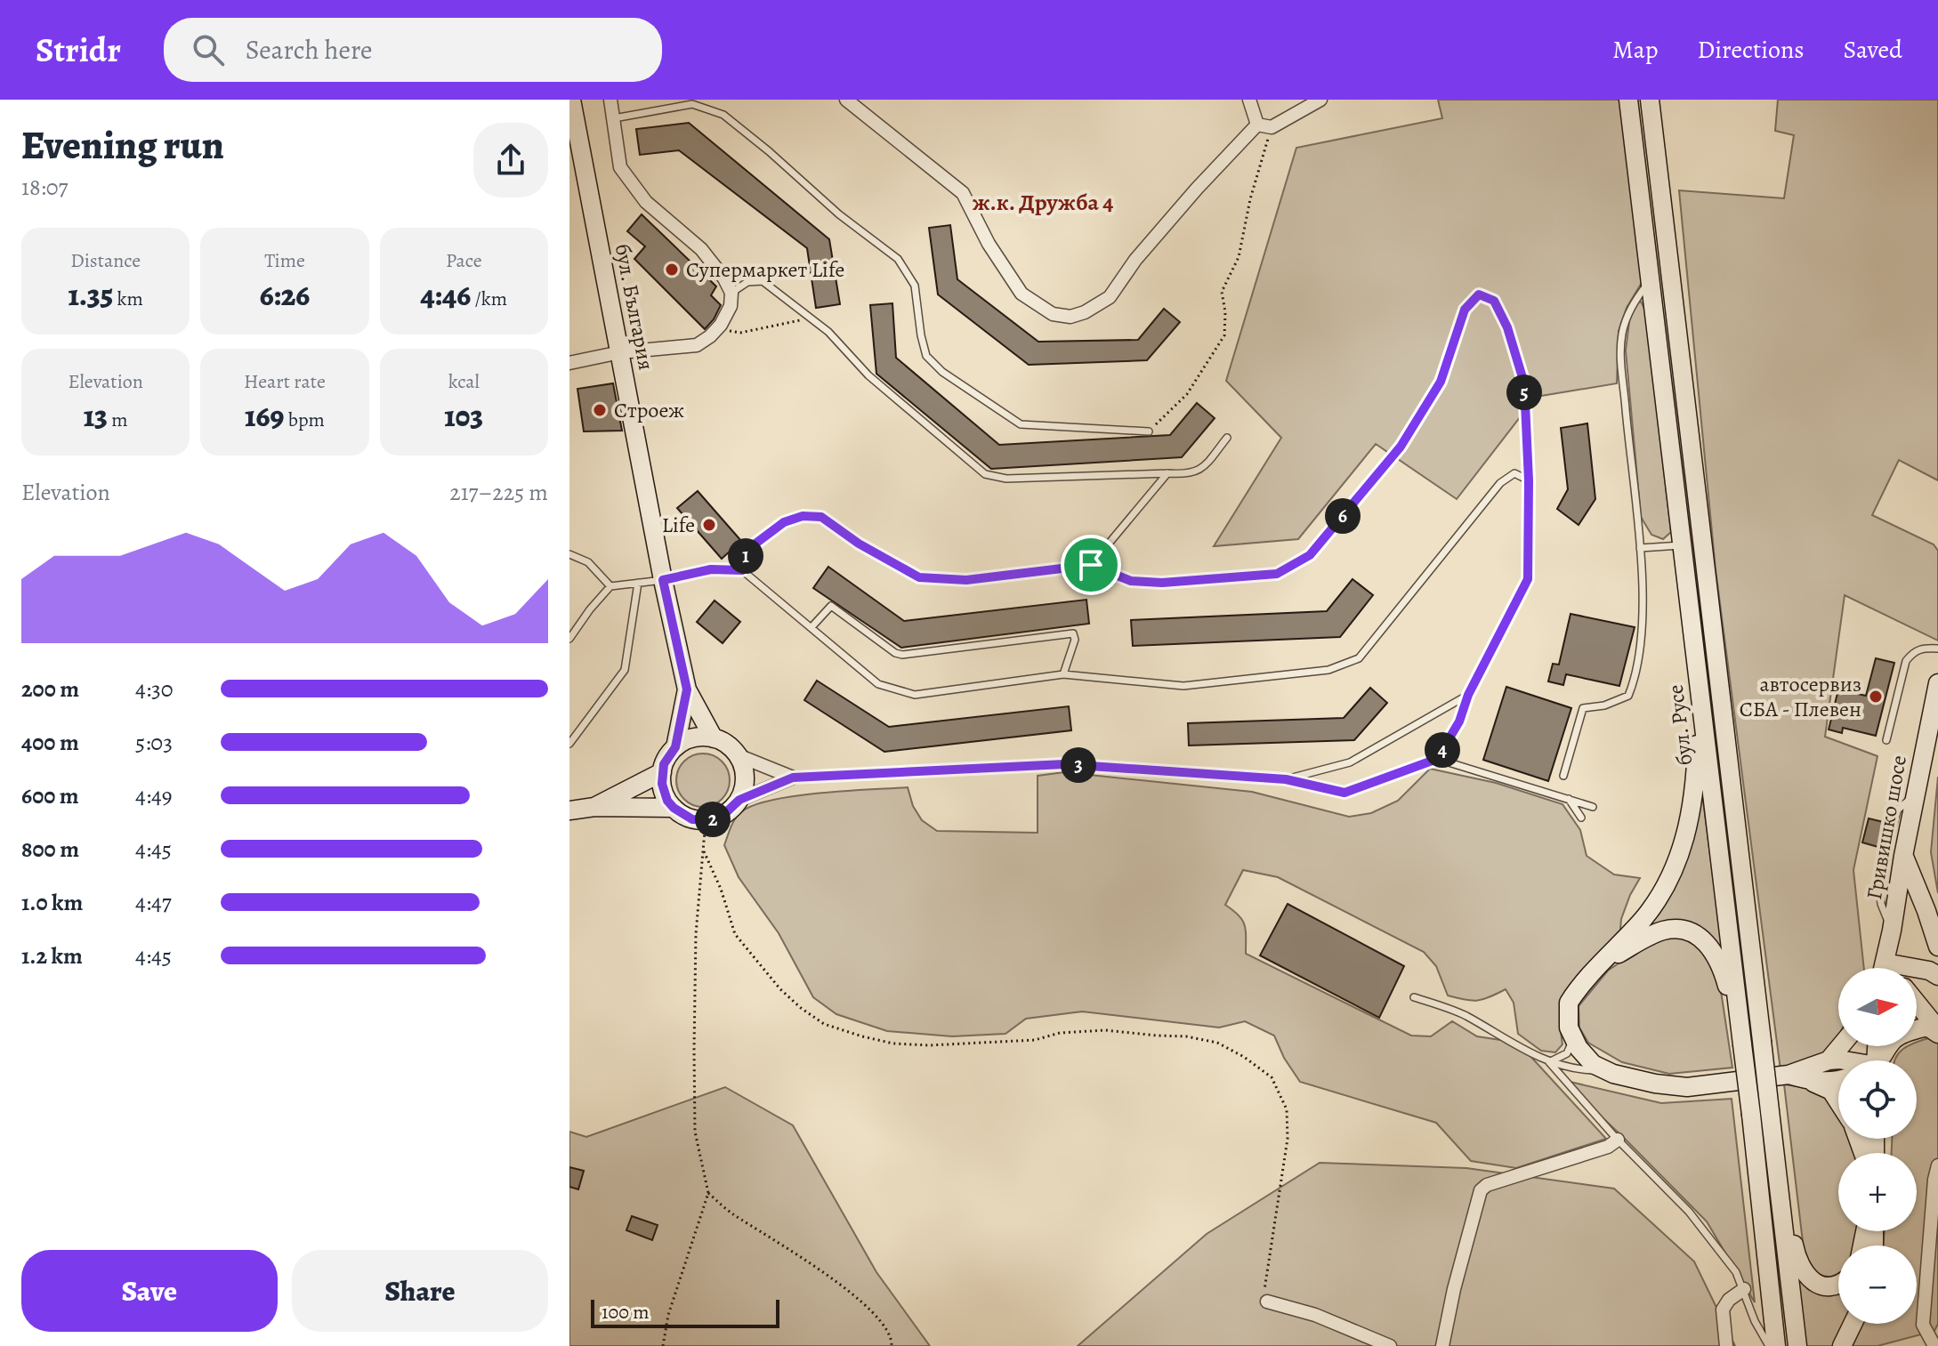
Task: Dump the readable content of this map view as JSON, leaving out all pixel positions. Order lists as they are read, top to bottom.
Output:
{
  "streets": {
    "main road": ["бул. България", "бул. Русе", "Гривишко шосе"]
  },
  "districts": ["ж.к. Дружба 4"],
  "places": [
    "Супермаркет Life",
    "Строеж",
    "Life",
    "автосервиз СБА - Плевен"
  ],
  "scale_bar": "100 m",
  "north": "right",
  "page": {
    "header": "Stridr",
    "search": "Search here",
    "nav": ["Map", "Directions", "Saved"],
    "heading": ["Evening run", "18:07"],
    "stats": [
      ["Distance", "1.35 km"],
      ["Time", "6:26"],
      ["Pace", "4:46 /km"],
      ["Elevation", "13 m"],
      ["Heart rate", "169 bpm"],
      ["kcal", "103"]
    ],
    "pins": [
      "5",
      "6",
      "1",
      "4",
      "3",
      "2"
    ],
    "chart": ["Elevation", "217–225 m"],
    "list": [
      {
        "name": "200 m",
        "note": "4:30"
      },
      {
        "name": "400 m",
        "note": "5:03"
      },
      {
        "name": "600 m",
        "note": "4:49"
      },
      {
        "name": "800 m",
        "note": "4:45"
      },
      {
        "name": "1.0 km",
        "note": "4:47"
      },
      {
        "name": "1.2 km",
        "note": "4:45"
      }
    ],
    "map_buttons": ["+", "−"],
    "buttons": ["Save", "Share"],
    "scale": "100 m"
  }
}
